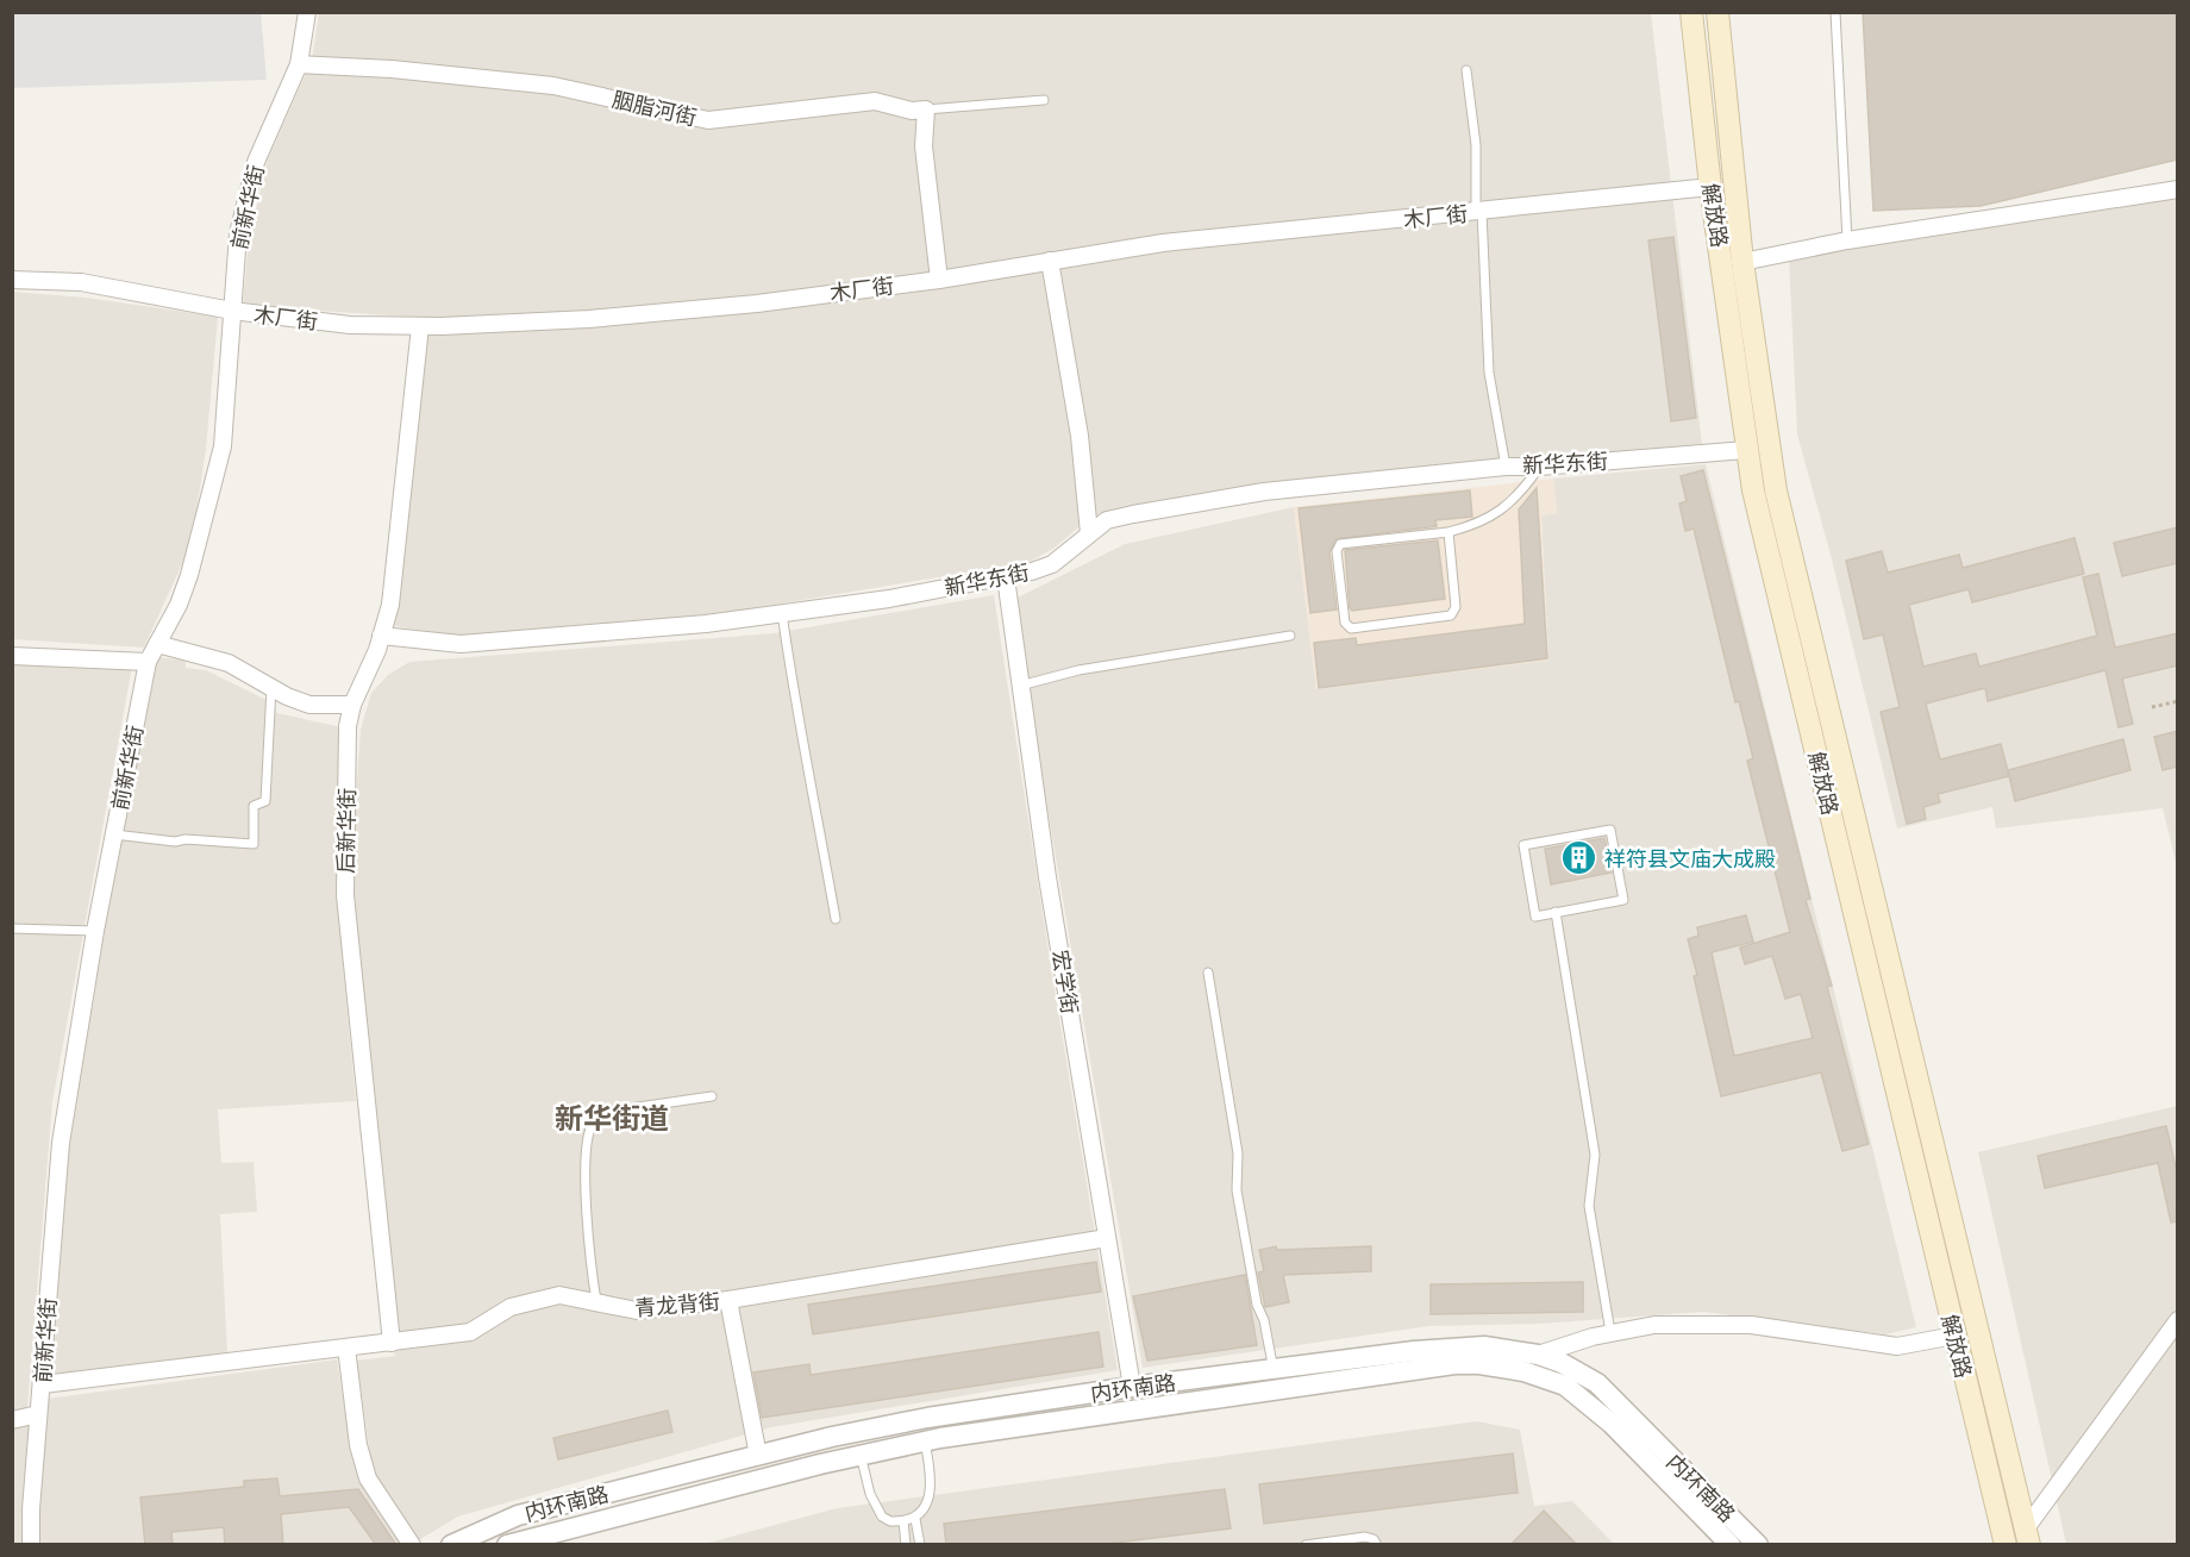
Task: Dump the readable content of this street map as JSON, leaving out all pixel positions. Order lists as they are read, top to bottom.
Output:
{
  "streets": {
    "main road": ["解放路"],
    "street": [
      "胭脂河街",
      "前新华街",
      "木厂街",
      "新华东街",
      "后新华街",
      "宏学街",
      "青龙背街",
      "内环南路"
    ]
  },
  "crossings": [
    ["胭脂河街", "前新华街"],
    ["前新华街", "木厂街"],
    ["前新华街", "青龙背街"],
    ["解放路", "木厂街"],
    ["解放路", "新华东街"],
    ["木厂街", "后新华街"],
    ["新华东街", "后新华街"],
    ["新华东街", "宏学街"],
    ["后新华街", "青龙背街"],
    ["宏学街", "青龙背街"],
    ["宏学街", "内环南路"]
  ],
  "districts": ["新华街道"],
  "places": {
    "building": ["祥符县文庙大成殿"]
  }
}
